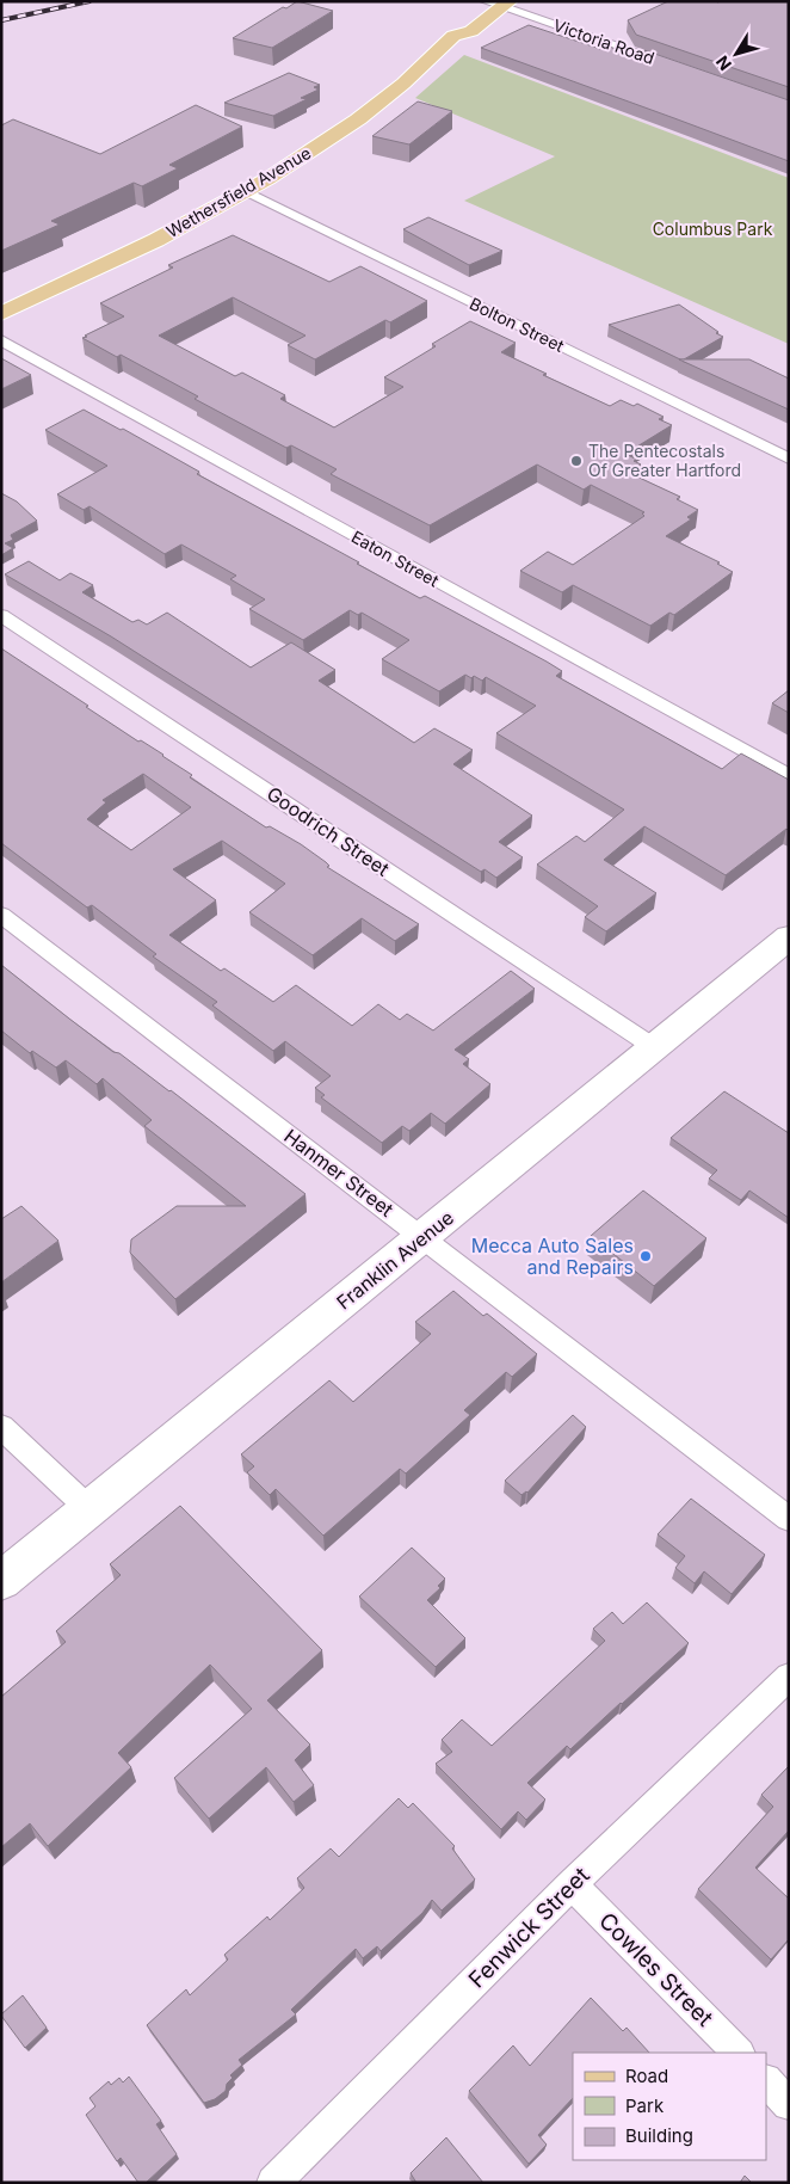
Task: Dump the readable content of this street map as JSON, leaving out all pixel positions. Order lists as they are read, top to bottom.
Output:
{
  "streets": {
    "main road": ["Wethersfield Avenue", "Franklin Avenue"],
    "street": [
      "Victoria Road",
      "Bolton Street",
      "Eaton Street",
      "Goodrich Street",
      "Hanmer Street",
      "Fenwick Street",
      "Cowles Street"
    ]
  },
  "crossings": [
    ["Victoria Road", "Wethersfield Avenue"],
    ["Wethersfield Avenue", "Bolton Street"],
    ["Goodrich Street", "Franklin Avenue"],
    ["Hanmer Street", "Franklin Avenue"],
    ["Fenwick Street", "Cowles Street"]
  ],
  "parks": ["Columbus Park"],
  "places": ["The Pentecostals Of Greater Hartford", "Mecca Auto Sales and Repairs"],
  "legend": ["Road", "Park", "Building"],
  "north": "bottom left"
}
